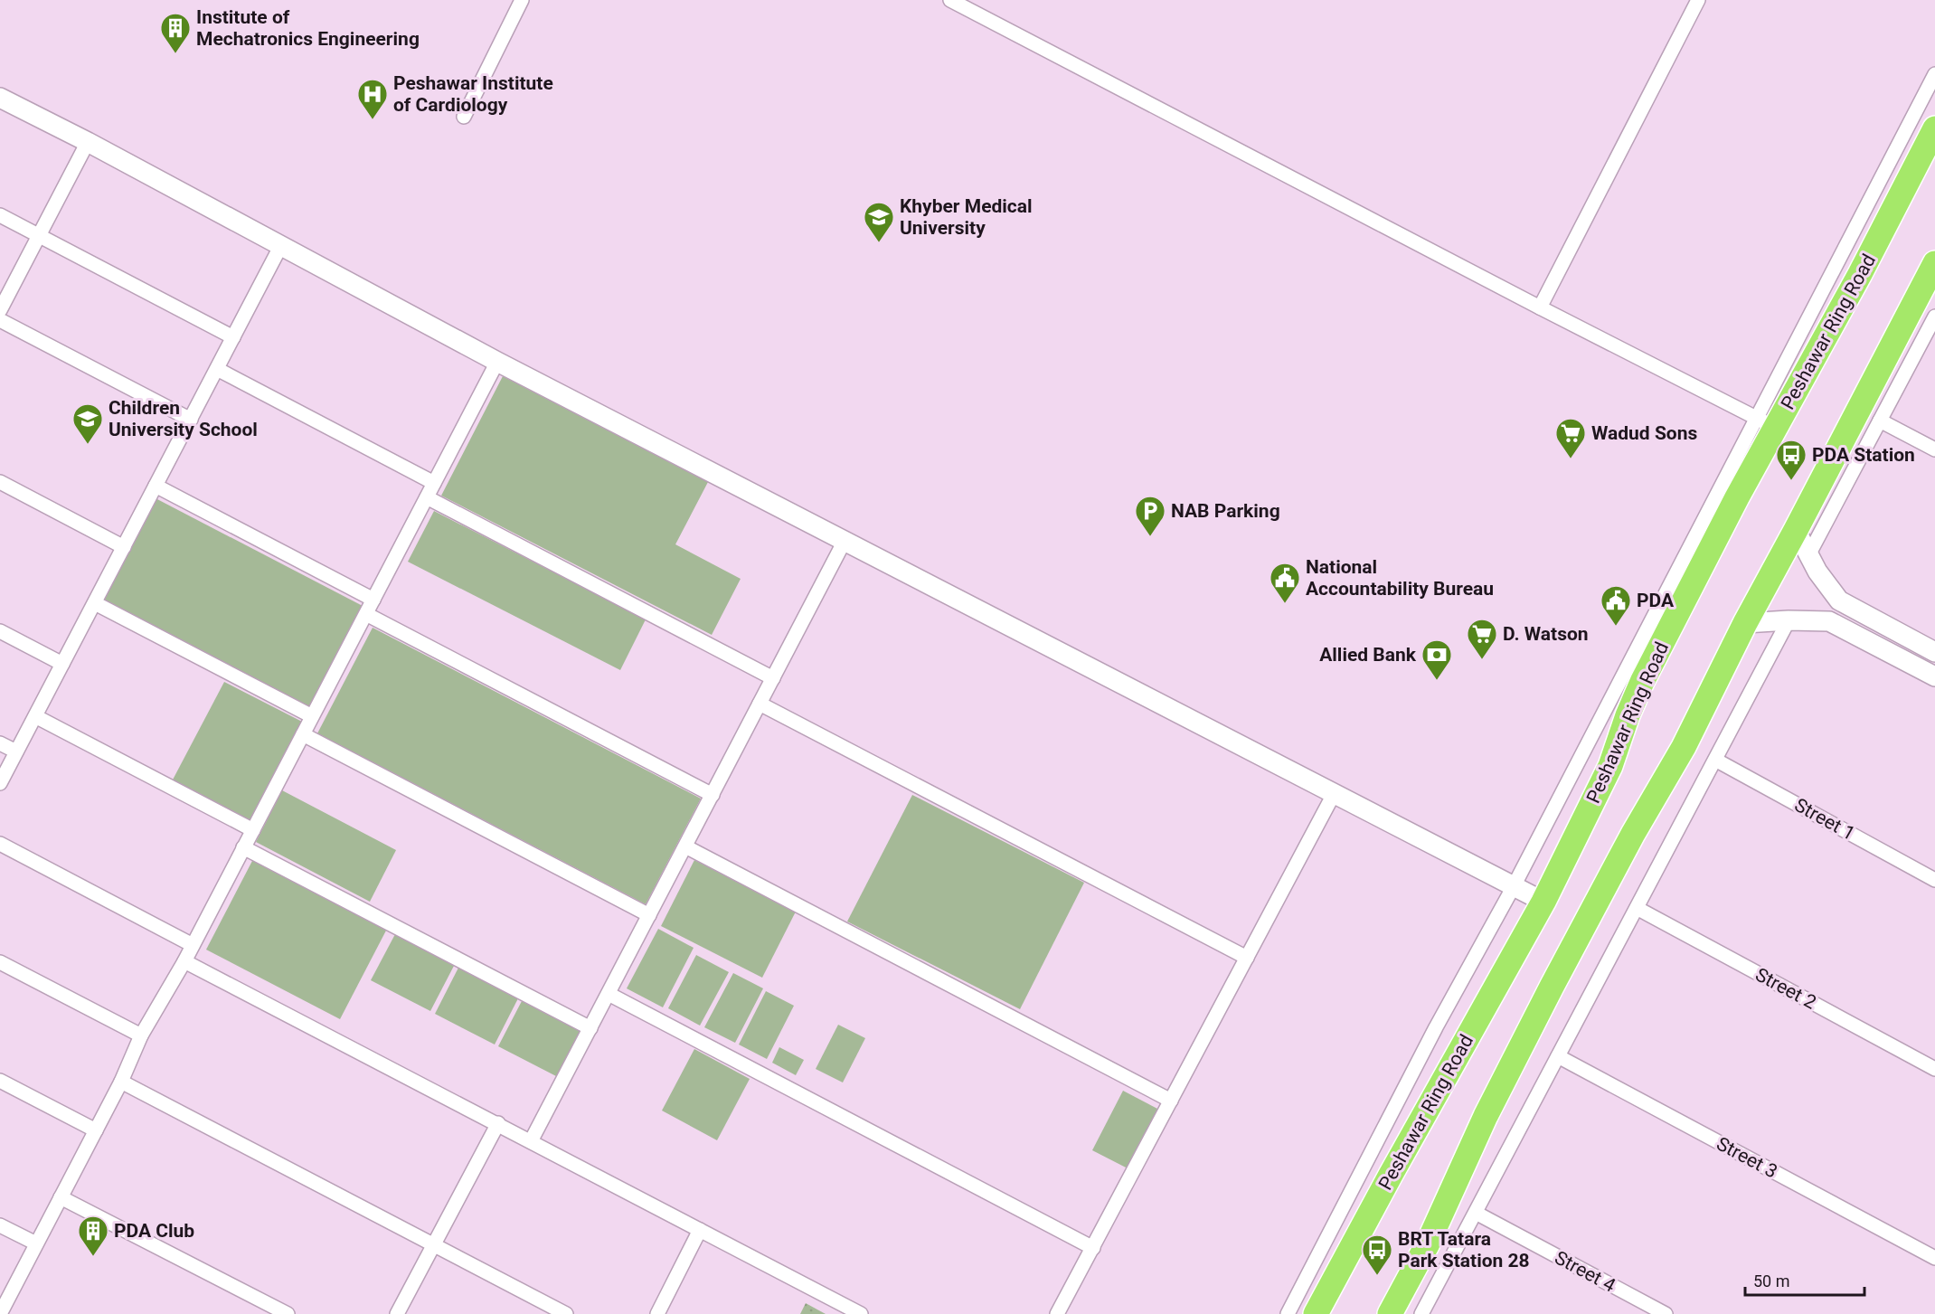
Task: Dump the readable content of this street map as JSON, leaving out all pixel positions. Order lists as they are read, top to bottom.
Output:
{
  "streets": {
    "highway": ["Peshawar Ring Road"],
    "street": [
      "Street 1",
      "Street 2",
      "Street 3",
      "Street 4"
    ]
  },
  "places": {
    "building": ["Institute of Mechatronics Engineering", "PDA Club"],
    "hospital": ["Peshawar Institute of Cardiology"],
    "school or university": ["Khyber Medical University", "Children University School"],
    "supermarket": ["Wadud Sons", "D. Watson"],
    "bus stop": ["PDA Station", "BRT Tatara Park Station 28"],
    "parking": ["NAB Parking"],
    "public building": ["National Accountability Bureau", "PDA"],
    "bank": ["Allied Bank"]
  },
  "scale_bar": "50 m"
}
